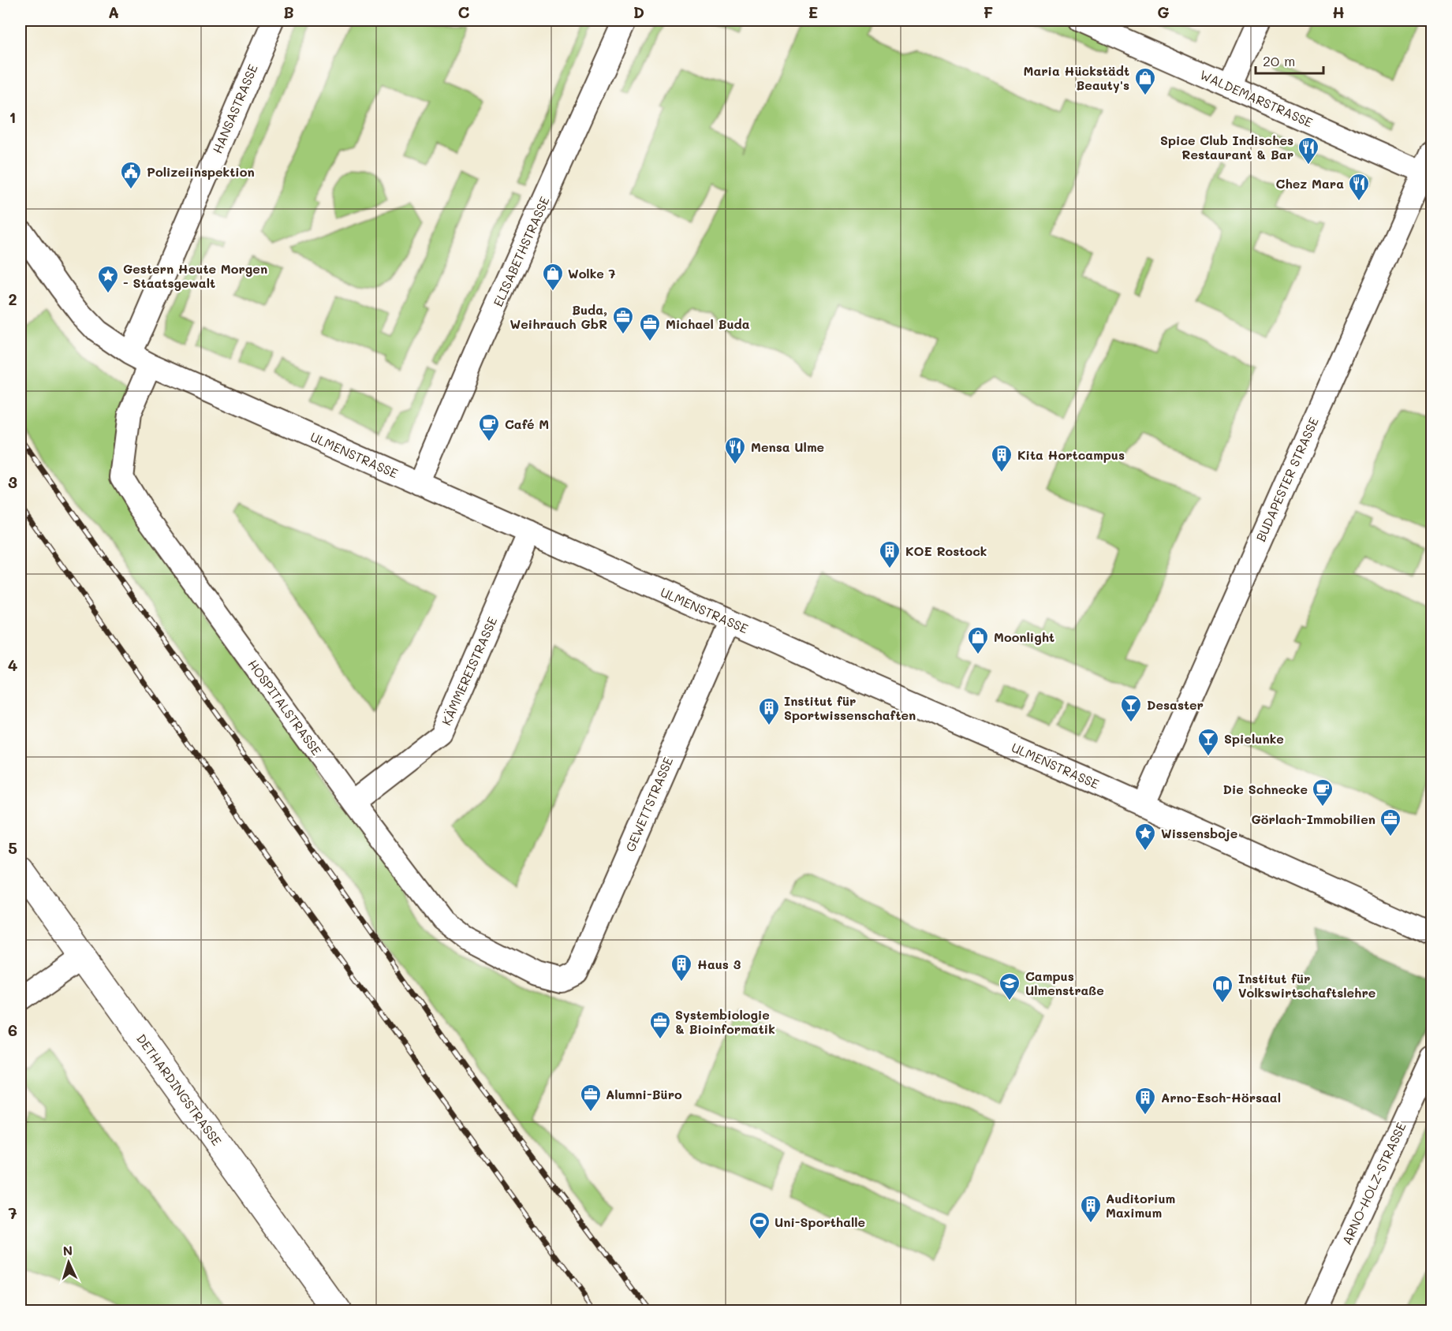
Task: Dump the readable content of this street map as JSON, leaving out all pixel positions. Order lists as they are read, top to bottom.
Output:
{
  "streets": {
    "street": [
      "WALDEMARSTRASSE",
      "HANSASTRASSE",
      "ELISABETHSTRASSE",
      "ULMENSTRASSE",
      "BUDAPESTER STRASSE",
      "KÄMMEREISTRASSE",
      "HOSPITALSTRASSE",
      "GEWETTSTRASSE",
      "DETHARDINGSTRASSE",
      "ARNO-HOLZ-STRASSE"
    ]
  },
  "crossings": [
    ["WALDEMARSTRASSE", "BUDAPESTER STRASSE"],
    ["HANSASTRASSE", "ULMENSTRASSE"],
    ["ELISABETHSTRASSE", "ULMENSTRASSE"],
    ["ULMENSTRASSE", "BUDAPESTER STRASSE"],
    ["ULMENSTRASSE", "KÄMMEREISTRASSE"],
    ["ULMENSTRASSE", "HOSPITALSTRASSE"],
    ["ULMENSTRASSE", "GEWETTSTRASSE"],
    ["KÄMMEREISTRASSE", "HOSPITALSTRASSE"],
    ["HOSPITALSTRASSE", "GEWETTSTRASSE"]
  ],
  "places": {
    "shop": ["Maria Hückstädt Beauty's", "Wolke 7", "Moonlight"],
    "restaurant": ["Spice Club Indisches Restaurant & Bar", "Chez Mara", "Mensa Ulme"],
    "public building": ["Polizeiinspektion"],
    "place": ["Gestern Heute Morgen - Staatsgewalt", "Wissensboje"],
    "office": [
      "Buda, Weihrauch GbR",
      "Michael Buda",
      "Görlach-Immobilien",
      "Systembiologie & Bioinformatik",
      "Alumni-Büro"
    ],
    "cafe": ["Café M", "Die Schnecke"],
    "building": [
      "Kita Hortcampus",
      "KOE Rostock",
      "Institut für Sportwissenschaften",
      "Haus 3",
      "Arno-Esch-Hörsaal",
      "Auditorium Maximum"
    ],
    "bar": ["Desaster", "Spielunke"],
    "school or university": ["Campus Ulmenstraße"],
    "library": ["Institut für Volkswirtschaftslehre"],
    "sports": ["Uni-Sporthalle"]
  },
  "scale_bar": "20 m",
  "north": "top",
  "grid": {
    "columns": [
      "A",
      "B",
      "C",
      "D",
      "E",
      "F",
      "G",
      "H"
    ],
    "rows": [
      "1",
      "2",
      "3",
      "4",
      "5",
      "6",
      "7"
    ]
  }
}
